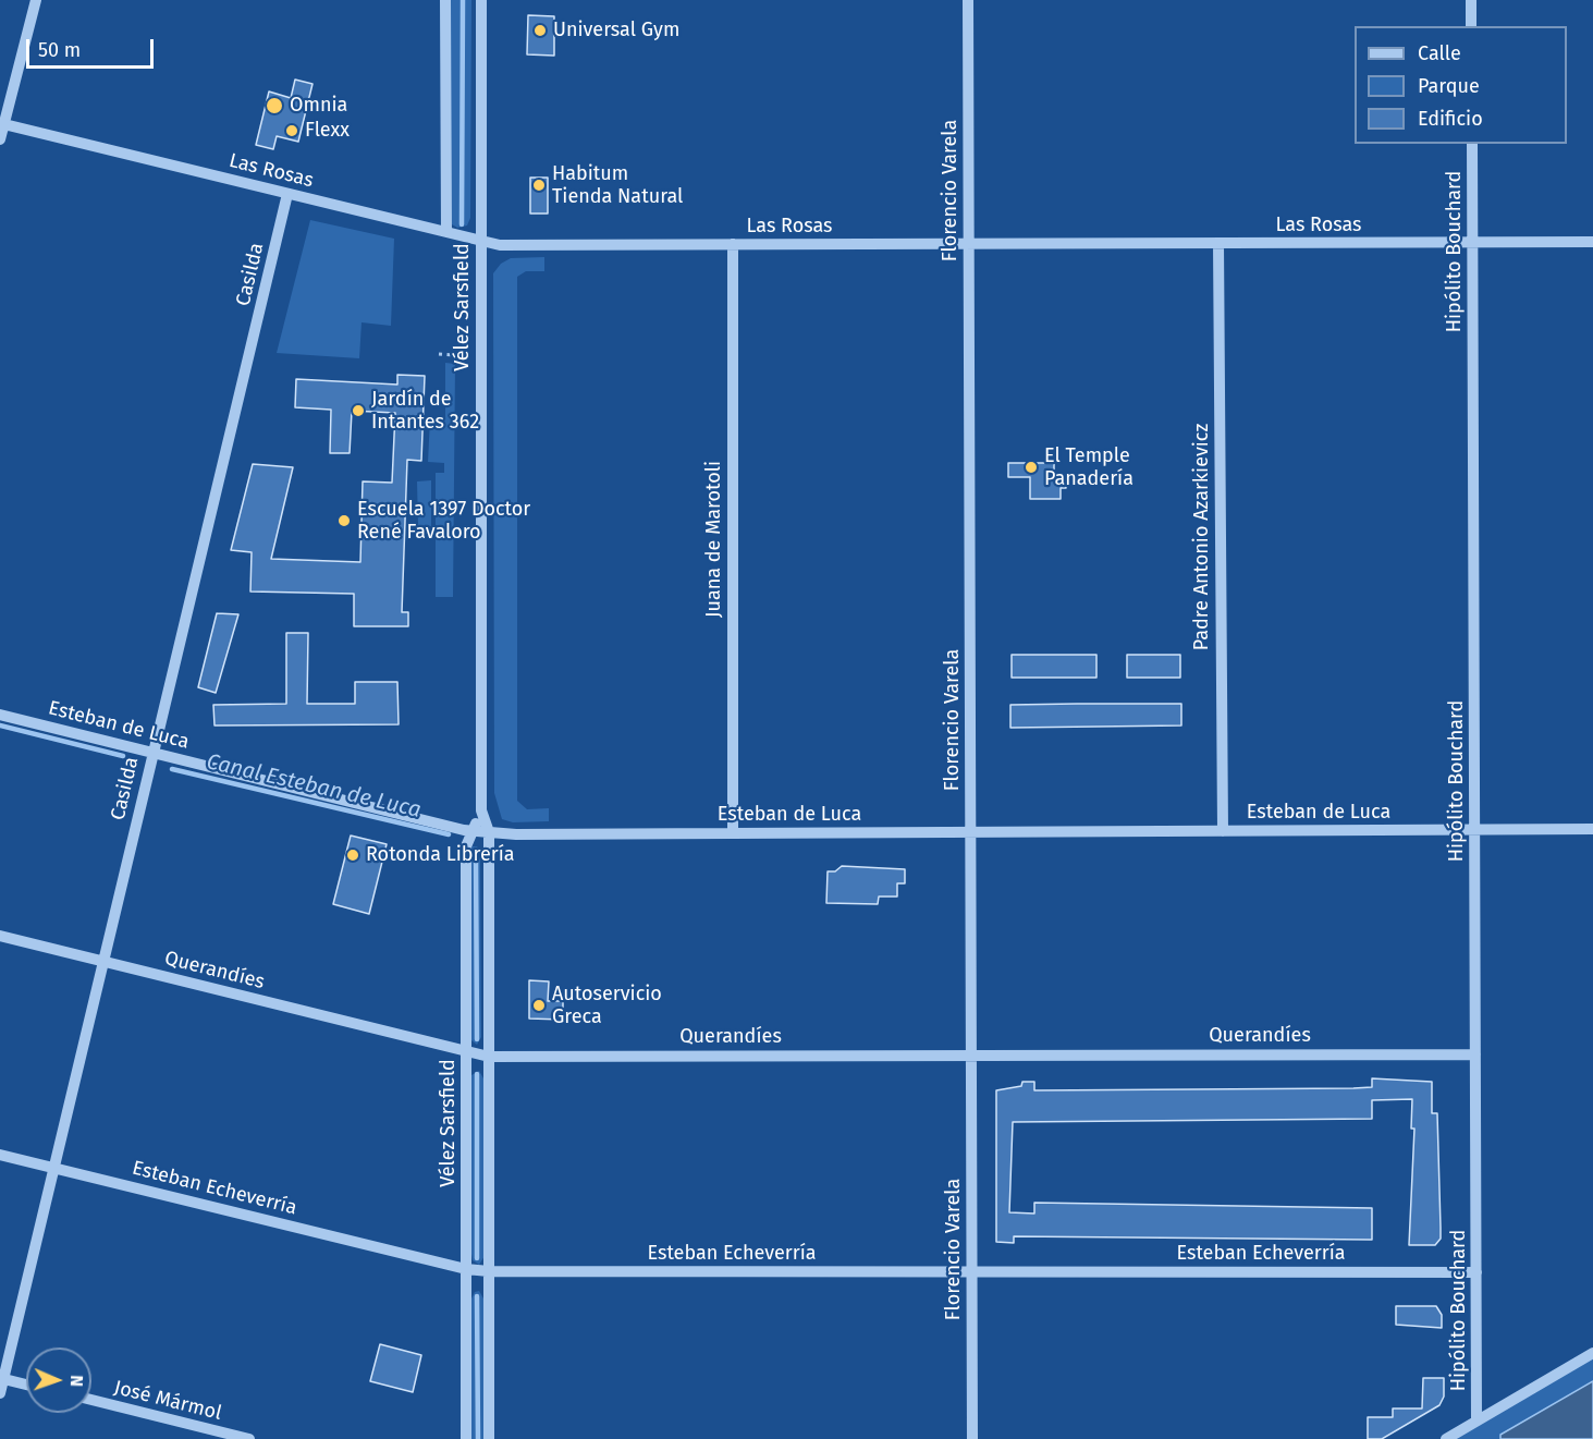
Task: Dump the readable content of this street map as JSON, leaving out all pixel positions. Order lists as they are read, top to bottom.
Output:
{
  "streets": {
    "street": [
      "Las Rosas",
      "Florencio Varela",
      "Hipólito Bouchard",
      "Casilda",
      "Vélez Sarsfield",
      "Padre Antonio Azarkievicz",
      "Juana de Marotoli",
      "Esteban de Luca",
      "Querandíes",
      "Esteban Echeverría",
      "José Mármol"
    ]
  },
  "crossings": [
    ["Las Rosas", "Florencio Varela"],
    ["Las Rosas", "Hipólito Bouchard"],
    ["Las Rosas", "Casilda"],
    ["Las Rosas", "Vélez Sarsfield"],
    ["Las Rosas", "Padre Antonio Azarkievicz"],
    ["Las Rosas", "Juana de Marotoli"],
    ["Florencio Varela", "Esteban de Luca"],
    ["Florencio Varela", "Querandíes"],
    ["Florencio Varela", "Esteban Echeverría"],
    ["Hipólito Bouchard", "Esteban de Luca"],
    ["Hipólito Bouchard", "Querandíes"],
    ["Hipólito Bouchard", "Esteban Echeverría"],
    ["Casilda", "Esteban de Luca"],
    ["Casilda", "Querandíes"],
    ["Casilda", "Esteban Echeverría"],
    ["Vélez Sarsfield", "Esteban de Luca"],
    ["Vélez Sarsfield", "Querandíes"],
    ["Vélez Sarsfield", "Esteban Echeverría"],
    ["Padre Antonio Azarkievicz", "Esteban de Luca"],
    ["Juana de Marotoli", "Esteban de Luca"]
  ],
  "water": ["Canal Esteban de Luca"],
  "places": [
    "Universal Gym",
    "Omnia",
    "Flexx",
    "Habitum Tienda Natural",
    "Jardín de Intantes 362",
    "El Temple Panadería",
    "Escuela 1397 Doctor René Favaloro",
    "Rotonda Librería",
    "Autoservicio Greca"
  ],
  "legend": ["Calle", "Parque", "Edificio"],
  "scale_bar": "50 m",
  "north": "right"
}
